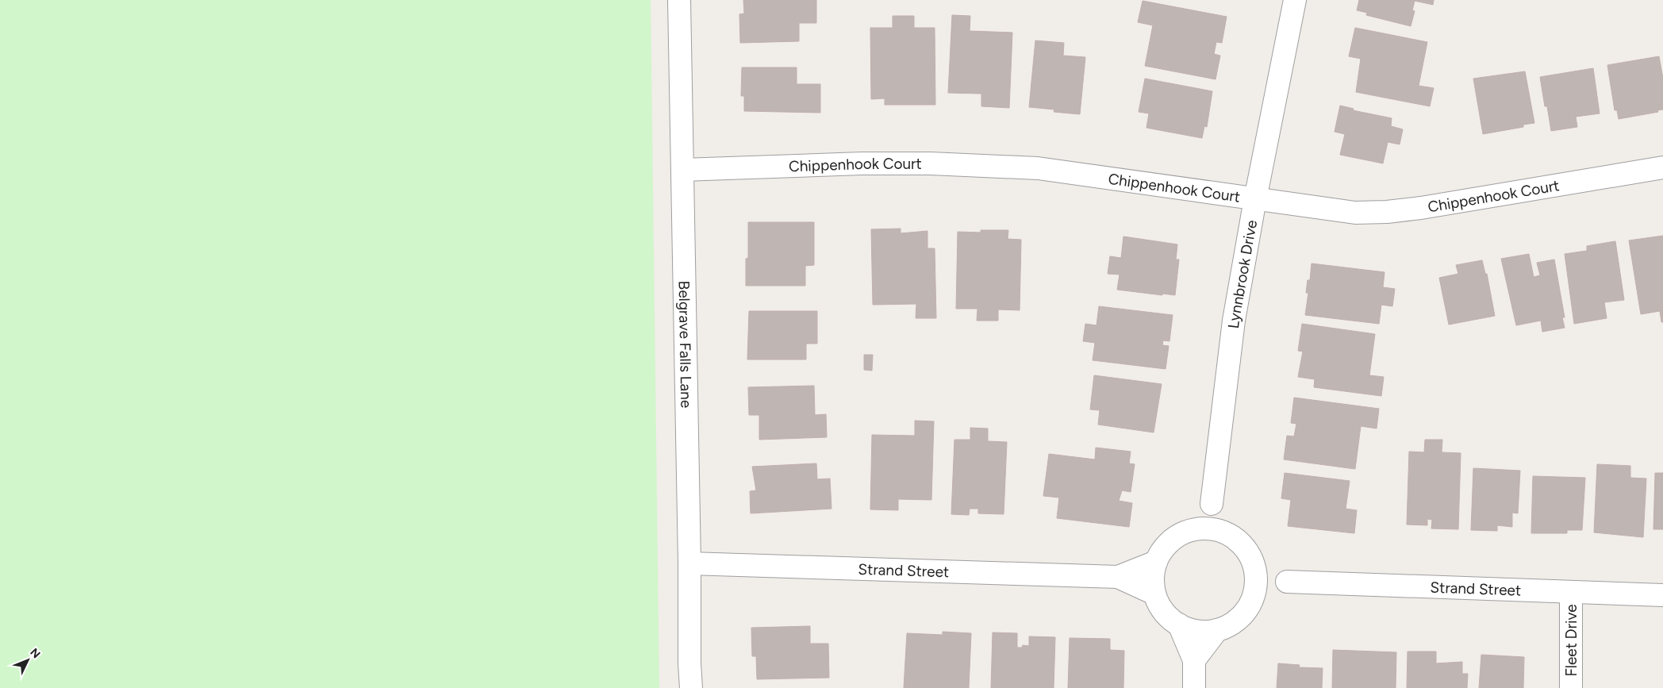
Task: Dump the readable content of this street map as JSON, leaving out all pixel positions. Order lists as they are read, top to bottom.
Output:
{
  "streets": {
    "street": [
      "Chippenhook Court",
      "Lynnbrook Drive",
      "Belgrave Falls Lane",
      "Strand Street",
      "Fleet Drive"
    ]
  },
  "crossings": [
    ["Chippenhook Court", "Lynnbrook Drive"],
    ["Chippenhook Court", "Belgrave Falls Lane"],
    ["Lynnbrook Drive", "Strand Street"],
    ["Belgrave Falls Lane", "Strand Street"],
    ["Strand Street", "Fleet Drive"]
  ],
  "north": "top right"
}
